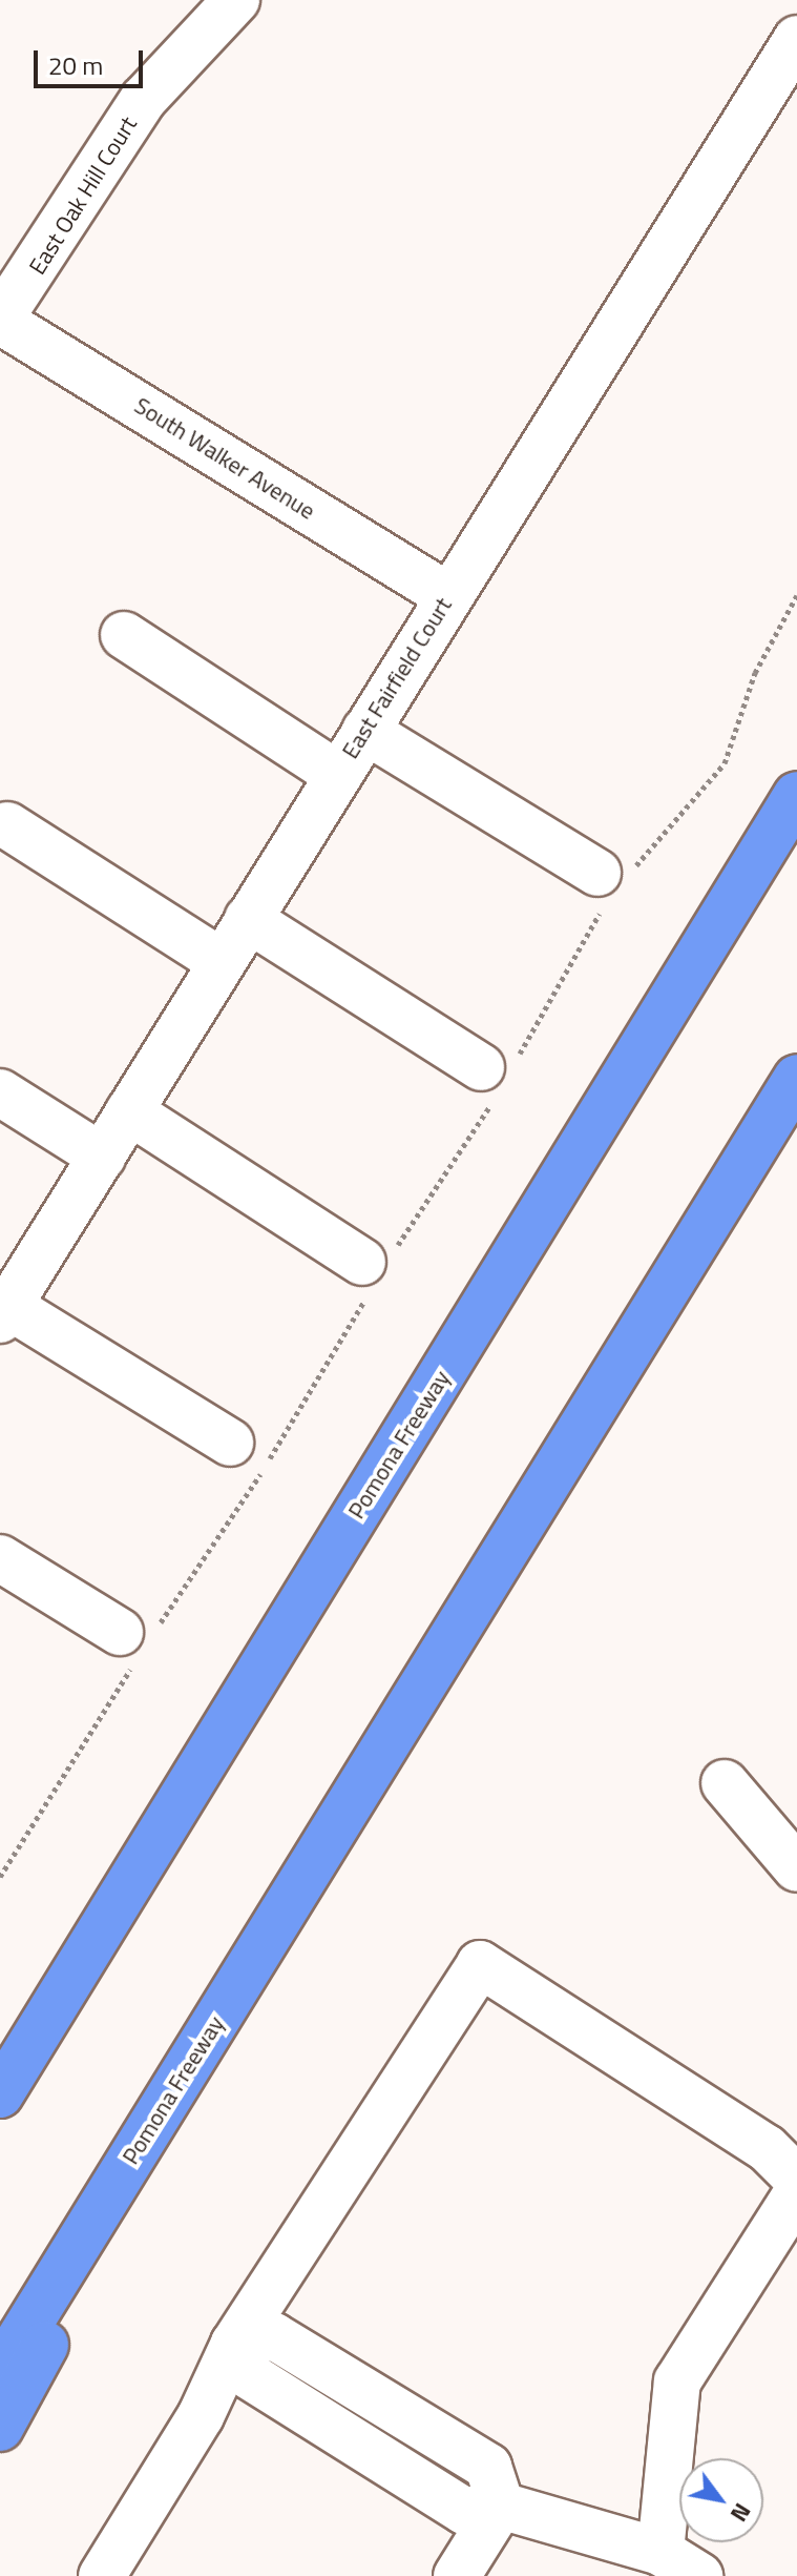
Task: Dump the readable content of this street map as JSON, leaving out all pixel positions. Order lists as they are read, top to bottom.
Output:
{
  "streets": {
    "highway": ["Pomona Freeway"],
    "street": ["East Oak Hill Court", "South Walker Avenue", "East Fairfield Court"]
  },
  "crossings": [
    ["East Oak Hill Court", "South Walker Avenue"],
    ["South Walker Avenue", "East Fairfield Court"]
  ],
  "scale_bar": "20 m",
  "north": "bottom right"
}
